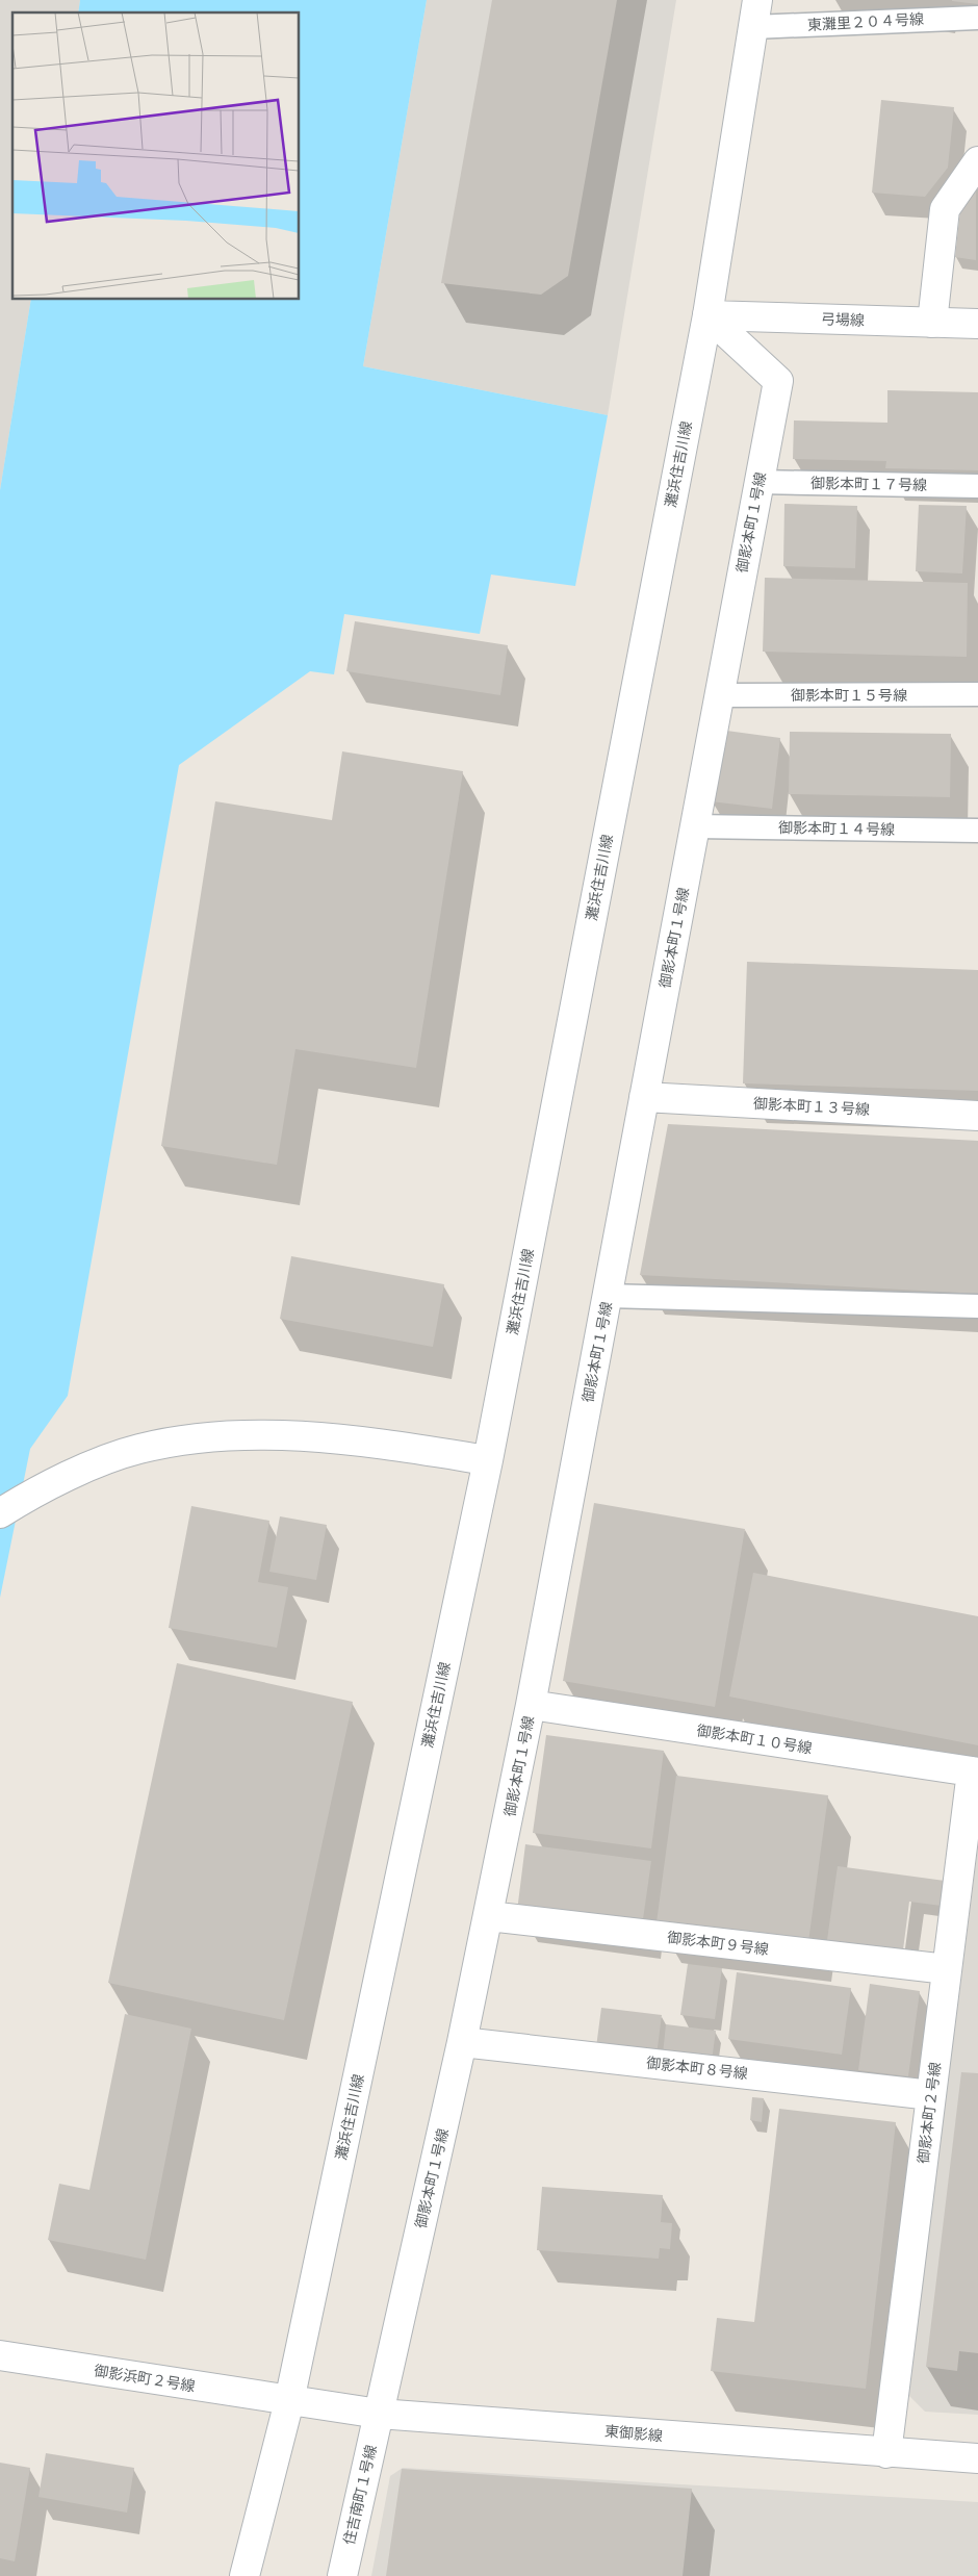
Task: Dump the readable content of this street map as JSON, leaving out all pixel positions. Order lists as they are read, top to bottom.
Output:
{
  "streets": {
    "street": [
      "弓場線",
      "灘浜住吉川線",
      "御影本町１号線",
      "御影本町１３号線",
      "御影本町１０号線",
      "御影本町９号線",
      "御影本町８号線",
      "御影本町２号線",
      "御影浜町２号線",
      "東御影線",
      "住吉南町１号線"
    ],
    "lane": [
      "東灘里２０４号線",
      "御影本町１７号線",
      "御影本町１５号線",
      "御影本町１４号線"
    ]
  },
  "crossings": [
    ["東灘里２０４号線", "灘浜住吉川線"],
    ["弓場線", "灘浜住吉川線"],
    ["弓場線", "御影本町１号線"],
    ["灘浜住吉川線", "御影本町１号線"],
    ["灘浜住吉川線", "御影浜町２号線"],
    ["灘浜住吉川線", "東御影線"],
    ["御影本町１７号線", "御影本町１号線"],
    ["御影本町１号線", "御影本町１５号線"],
    ["御影本町１号線", "御影本町１４号線"],
    ["御影本町１号線", "御影本町１３号線"],
    ["御影本町１号線", "御影本町１０号線"],
    ["御影本町１号線", "御影本町９号線"],
    ["御影本町１号線", "御影本町８号線"],
    ["御影本町１号線", "東御影線"],
    ["御影本町１号線", "住吉南町１号線"],
    ["御影本町１０号線", "御影本町２号線"],
    ["御影本町９号線", "御影本町２号線"],
    ["御影本町８号線", "御影本町２号線"],
    ["御影本町２号線", "東御影線"],
    ["御影浜町２号線", "東御影線"],
    ["東御影線", "住吉南町１号線"]
  ]
}
